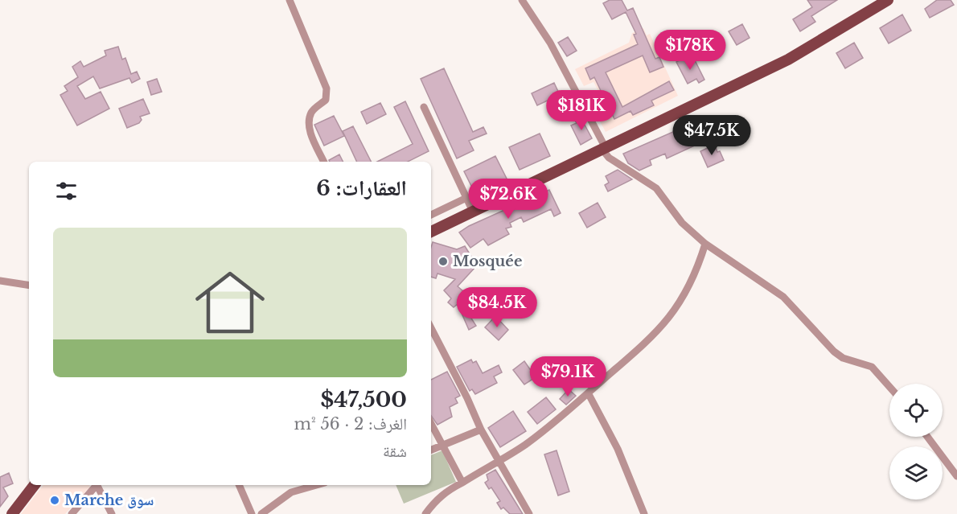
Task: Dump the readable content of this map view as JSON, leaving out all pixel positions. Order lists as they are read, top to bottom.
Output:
{
  "places": ["Mosquée", "Marche سوق"],
  "page": {
    "price": [
      "$178K",
      "$181K",
      "$47.5K",
      "$72.6K",
      "$84.5K",
      "$79.1K"
    ],
    "heading": "العقارات: 6",
    "list": [
      {
        "name": "$47,500",
        "note": "الغرف: 2 · 56 m² · شقة"
      }
    ]
  }
}
